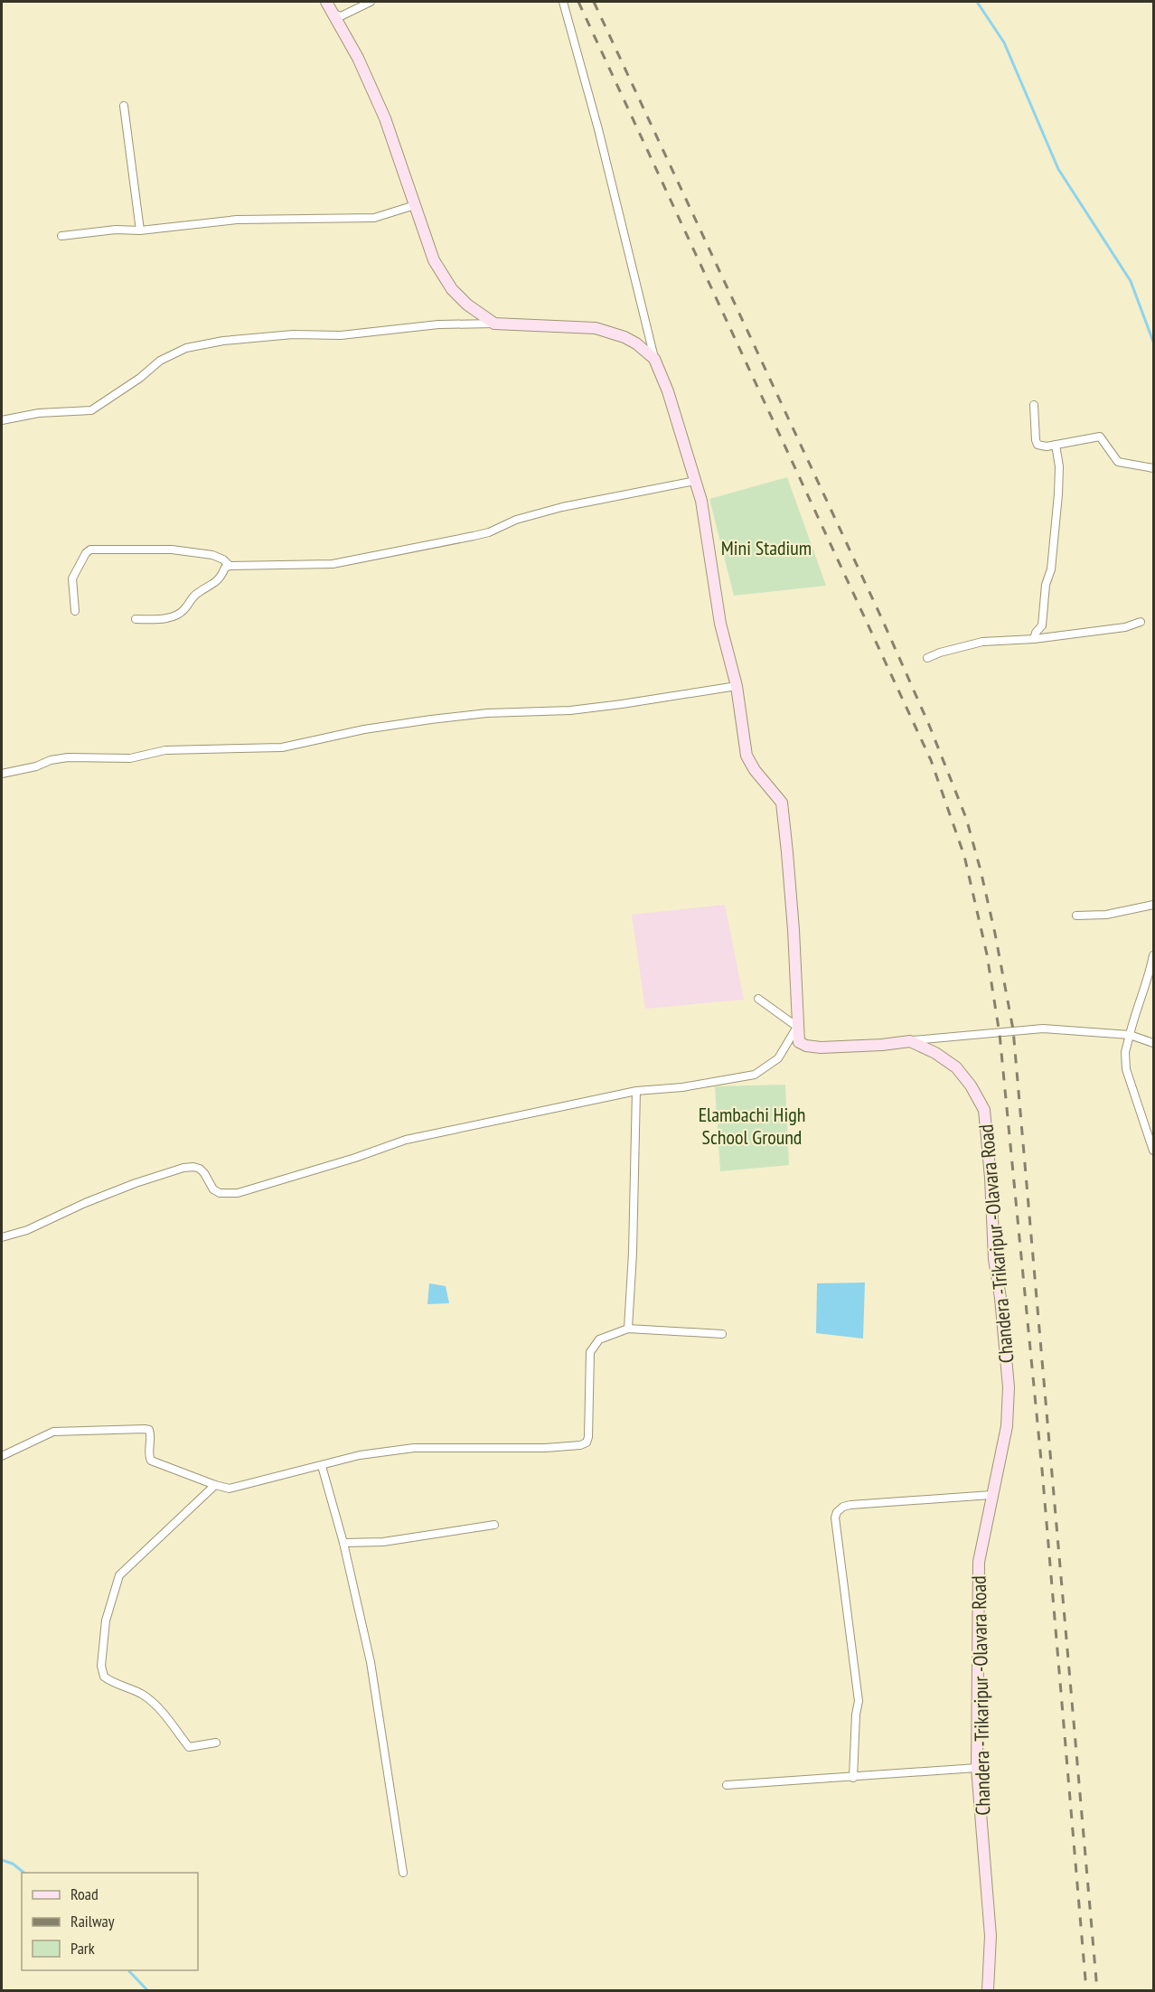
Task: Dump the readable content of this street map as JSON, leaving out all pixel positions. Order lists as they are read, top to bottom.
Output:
{
  "streets": {
    "main road": ["Chandera -Trikaripur -Olavara Road"]
  },
  "parks": ["Mini Stadium", "Elambachi High School Ground"],
  "legend": ["Road", "Railway", "Park"]
}
